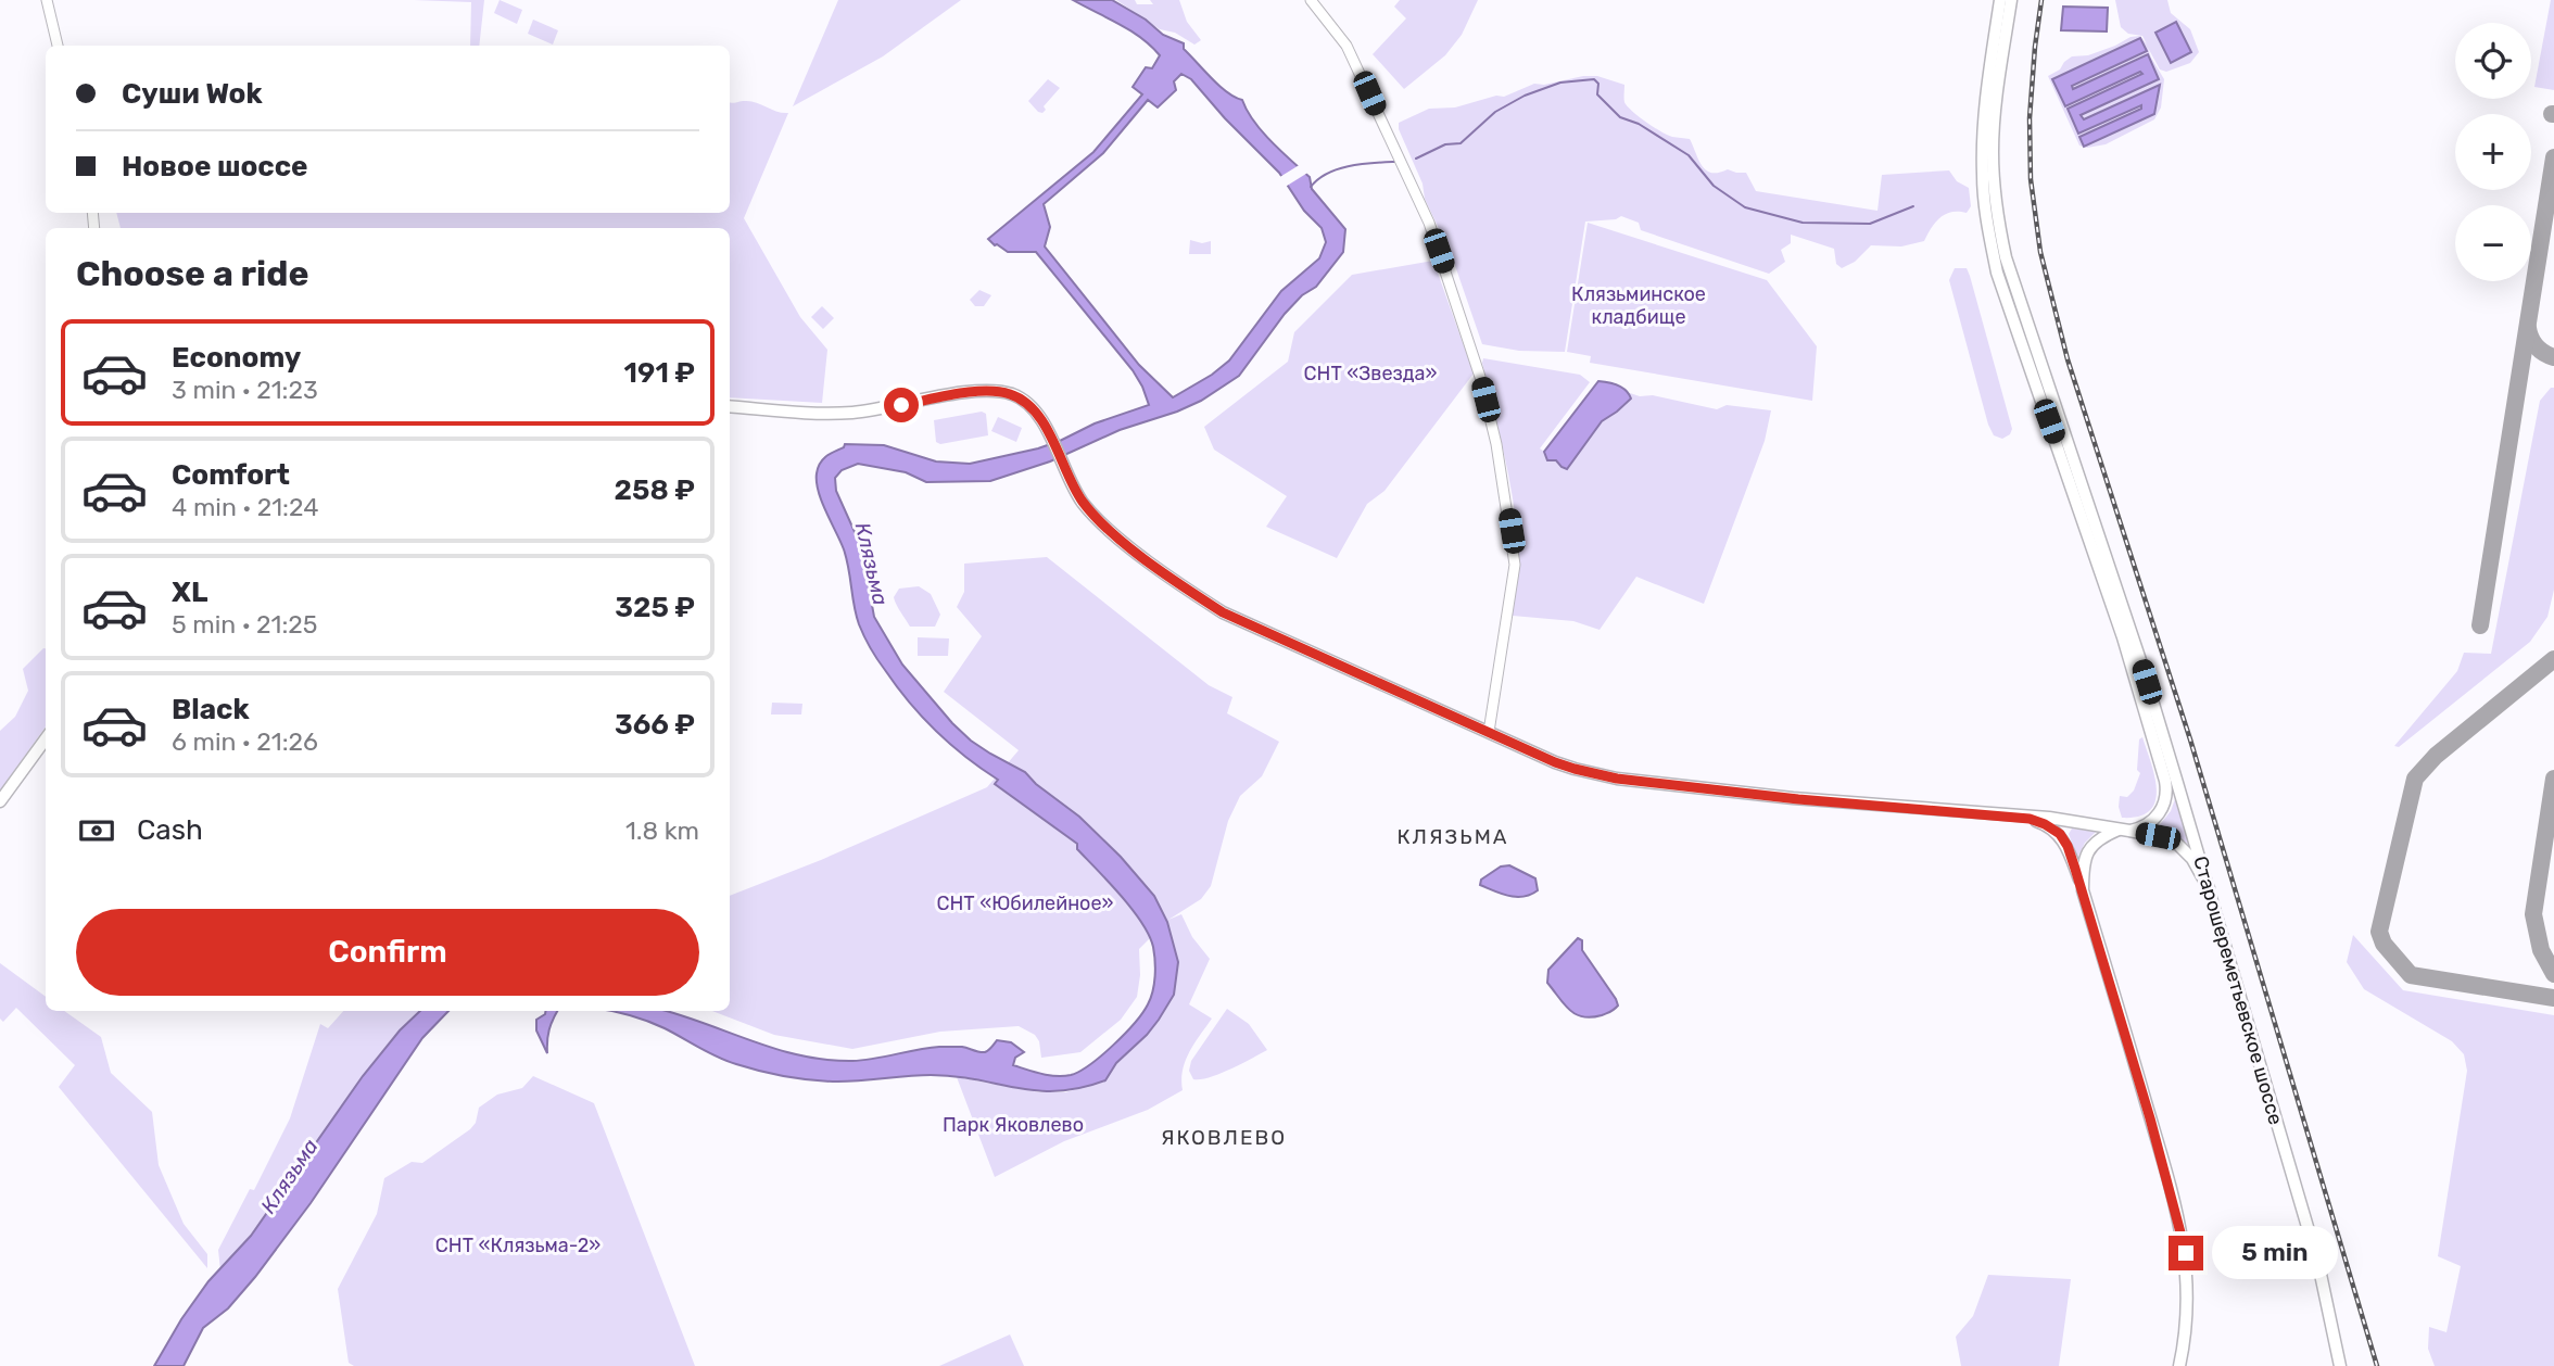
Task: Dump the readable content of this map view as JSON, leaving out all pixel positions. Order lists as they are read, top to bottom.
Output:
{
  "streets": {
    "main road": ["Старошереметьевское шоссе"]
  },
  "districts": ["КЛЯЗЬМА", "ЯКОВЛЕВО"],
  "water": ["Клязьма"],
  "parks": [
    "Клязьминское кладбище",
    "СНТ «Звезда»",
    "СНТ «Юбилейное»",
    "Парк Яковлево",
    "СНТ «Клязьма-2»"
  ],
  "page": {
    "map_buttons": ["+", "−"],
    "banner": ["Суши Wok", "Новое шоссе"],
    "heading": "Choose a ride",
    "list": [
      {
        "name": "Economy",
        "note": "3 min · 21:23",
        "value": "191 ₽"
      },
      {
        "name": "Comfort",
        "note": "4 min · 21:24",
        "value": "258 ₽"
      },
      {
        "name": "XL",
        "note": "5 min · 21:25",
        "value": "325 ₽"
      },
      {
        "name": "Black",
        "note": "6 min · 21:26",
        "value": "366 ₽"
      }
    ],
    "pay": ["Cash", "1.8 km"],
    "buttons": "Confirm",
    "bubble": "5 min"
  }
}
